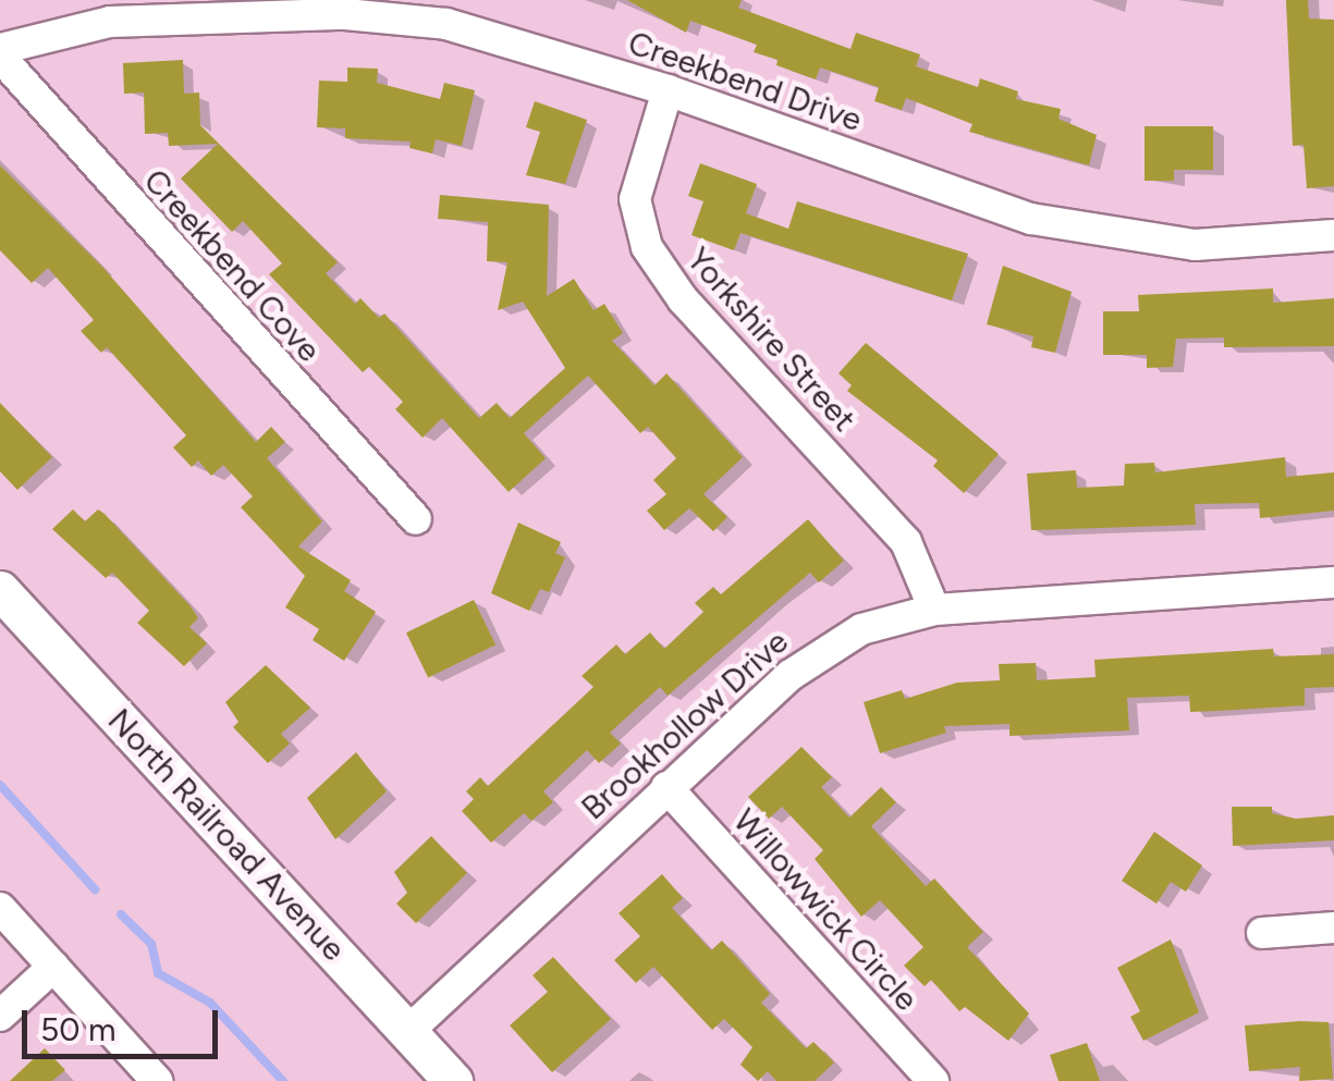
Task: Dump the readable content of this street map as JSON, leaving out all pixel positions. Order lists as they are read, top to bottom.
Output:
{
  "streets": {
    "street": [
      "Creekbend Drive",
      "Creekbend Cove",
      "Yorkshire Street",
      "Brookhollow Drive",
      "North Railroad Avenue",
      "Willowwick Circle"
    ]
  },
  "crossings": [
    ["Creekbend Drive", "Yorkshire Street"],
    ["Yorkshire Street", "Brookhollow Drive"],
    ["Brookhollow Drive", "North Railroad Avenue"],
    ["Brookhollow Drive", "Willowwick Circle"]
  ],
  "scale_bar": "50 m"
}
